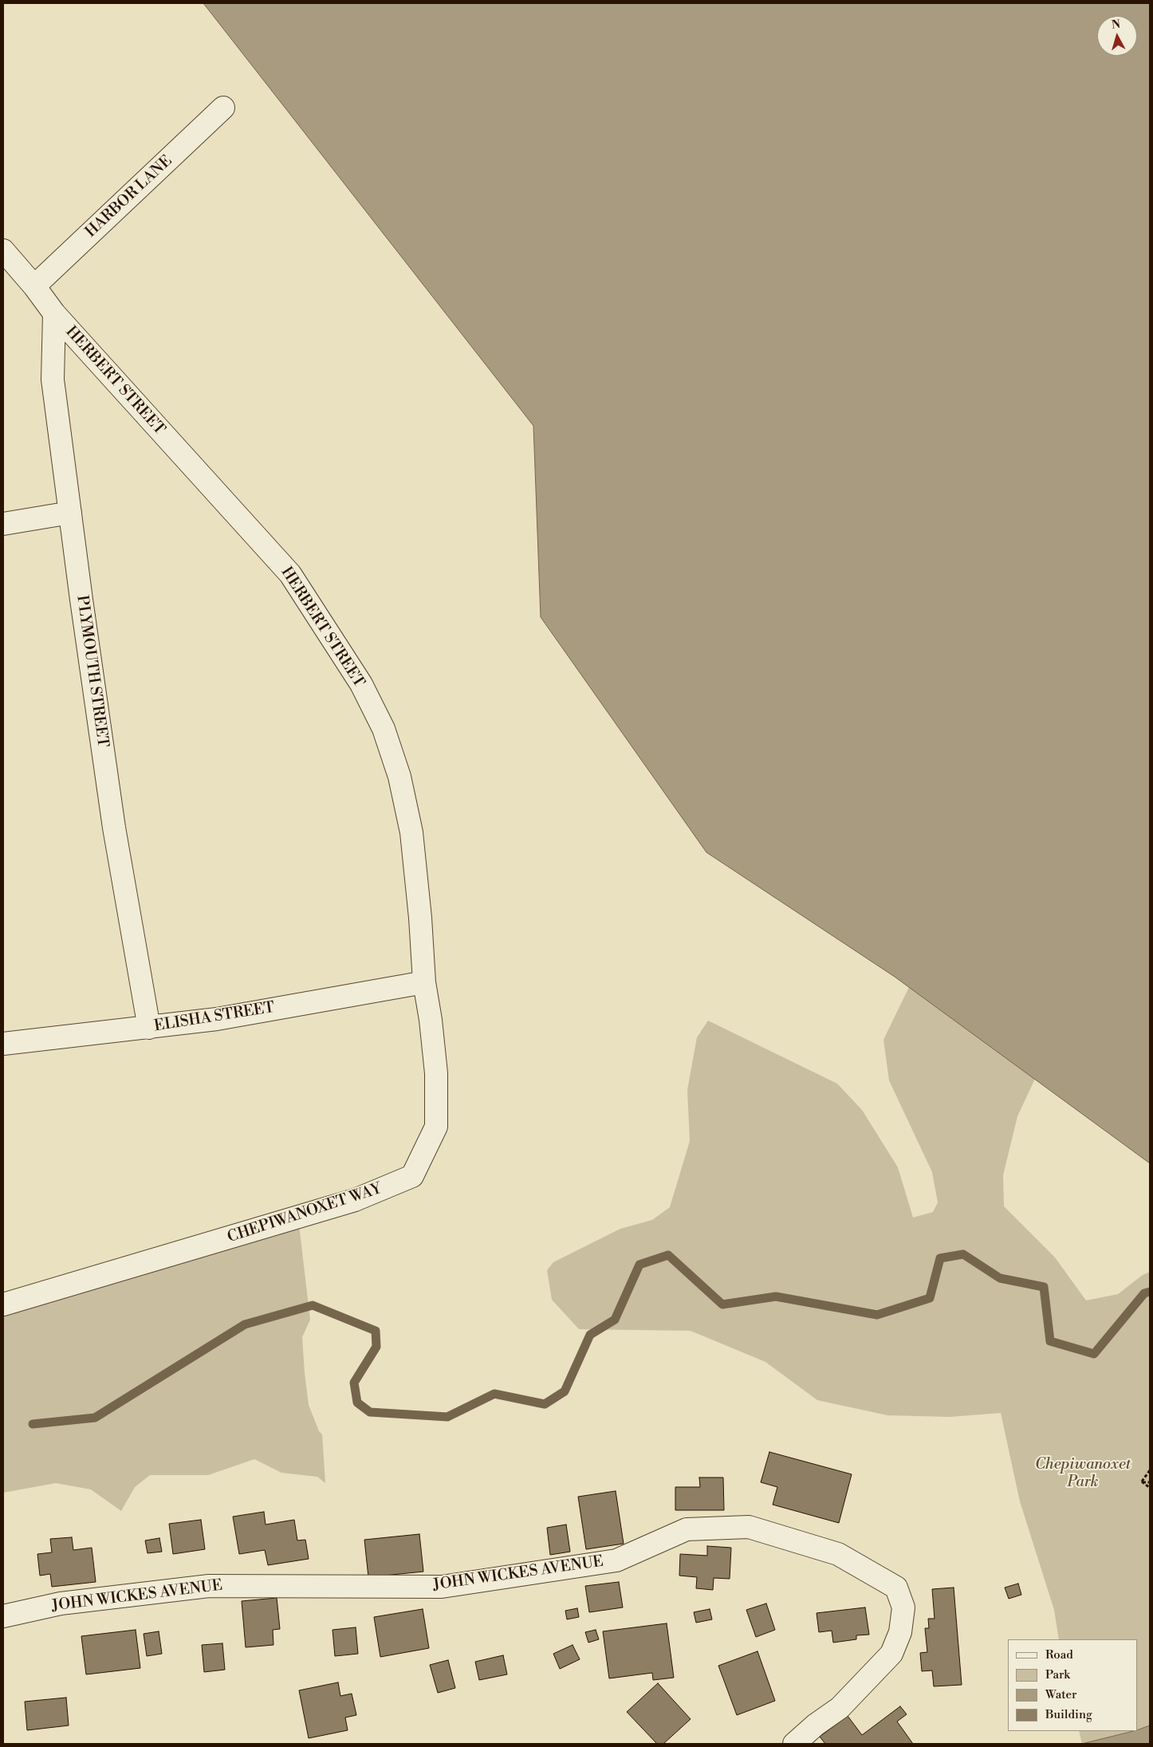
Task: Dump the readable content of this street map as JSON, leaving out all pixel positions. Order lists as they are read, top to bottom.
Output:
{
  "streets": {
    "street": [
      "HARBOR LANE",
      "HERBERT STREET",
      "PLYMOUTH STREET",
      "ELISHA STREET",
      "CHEPIWANOXET WAY",
      "JOHN WICKES AVENUE"
    ]
  },
  "crossings": [
    ["HARBOR LANE", "HERBERT STREET"],
    ["HERBERT STREET", "PLYMOUTH STREET"],
    ["HERBERT STREET", "ELISHA STREET"],
    ["HERBERT STREET", "CHEPIWANOXET WAY"],
    ["PLYMOUTH STREET", "ELISHA STREET"],
    ["ELISHA STREET", "CHEPIWANOXET WAY"]
  ],
  "parks": ["Chepiwanoxet Park"],
  "legend": [
    "Road",
    "Park",
    "Water",
    "Building"
  ],
  "north": "top"
}
